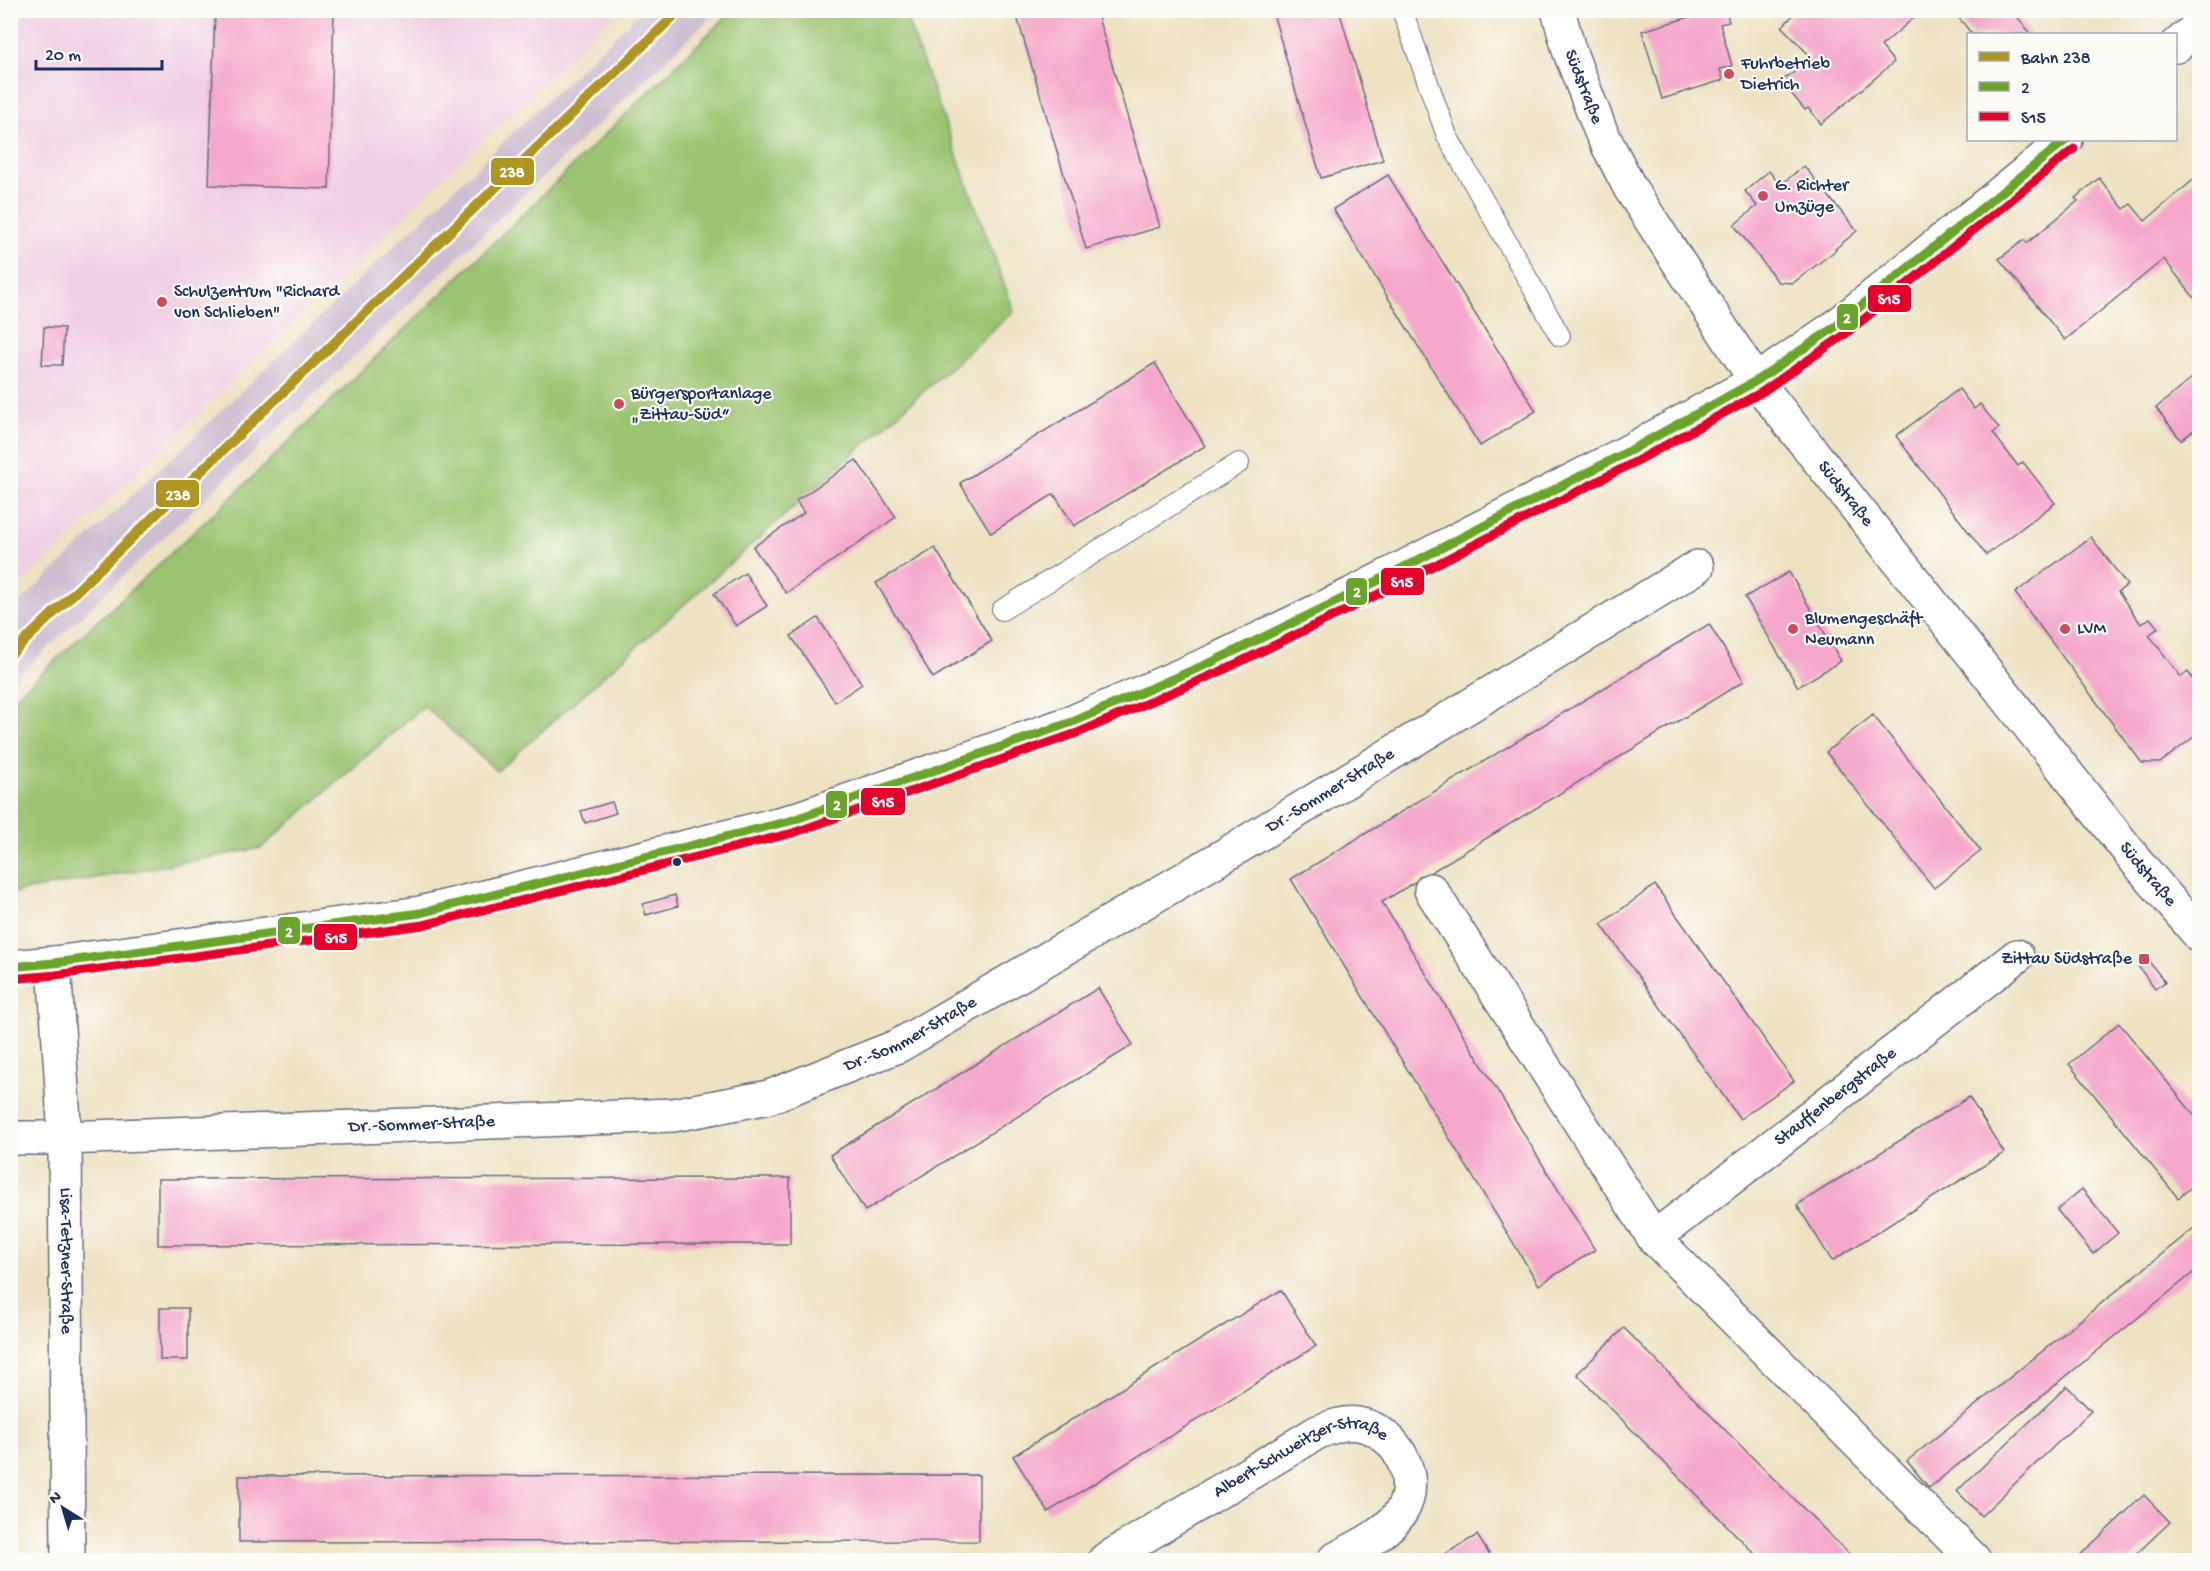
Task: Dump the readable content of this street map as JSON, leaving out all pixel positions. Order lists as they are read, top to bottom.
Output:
{
  "streets": {
    "street": [
      "Südstraße",
      "Dr.-Sommer-Straße",
      "Stauffenbergstraße",
      "Lisa-Tetzner-Straße",
      "Albert-Schweitzer-Straße"
    ]
  },
  "crossings": [
    ["Dr.-Sommer-Straße", "Lisa-Tetzner-Straße"]
  ],
  "places": {
    "other": [
      "Fuhrbetrieb Dietrich",
      "G. Richter Umzüge",
      "Schulzentrum \"Richard von Schlieben\"",
      "Bürgersportanlage „Zittau-Süd“",
      "Blumengeschäft Neumann",
      "LVM"
    ],
    "transit": ["Zittau Südstraße"]
  },
  "lines": ["rail line 238", "transit line 2", "transit line S15"],
  "legend": ["Bahn 238", "2", "S15"],
  "scale_bar": "20 m",
  "north": "top left"
}
